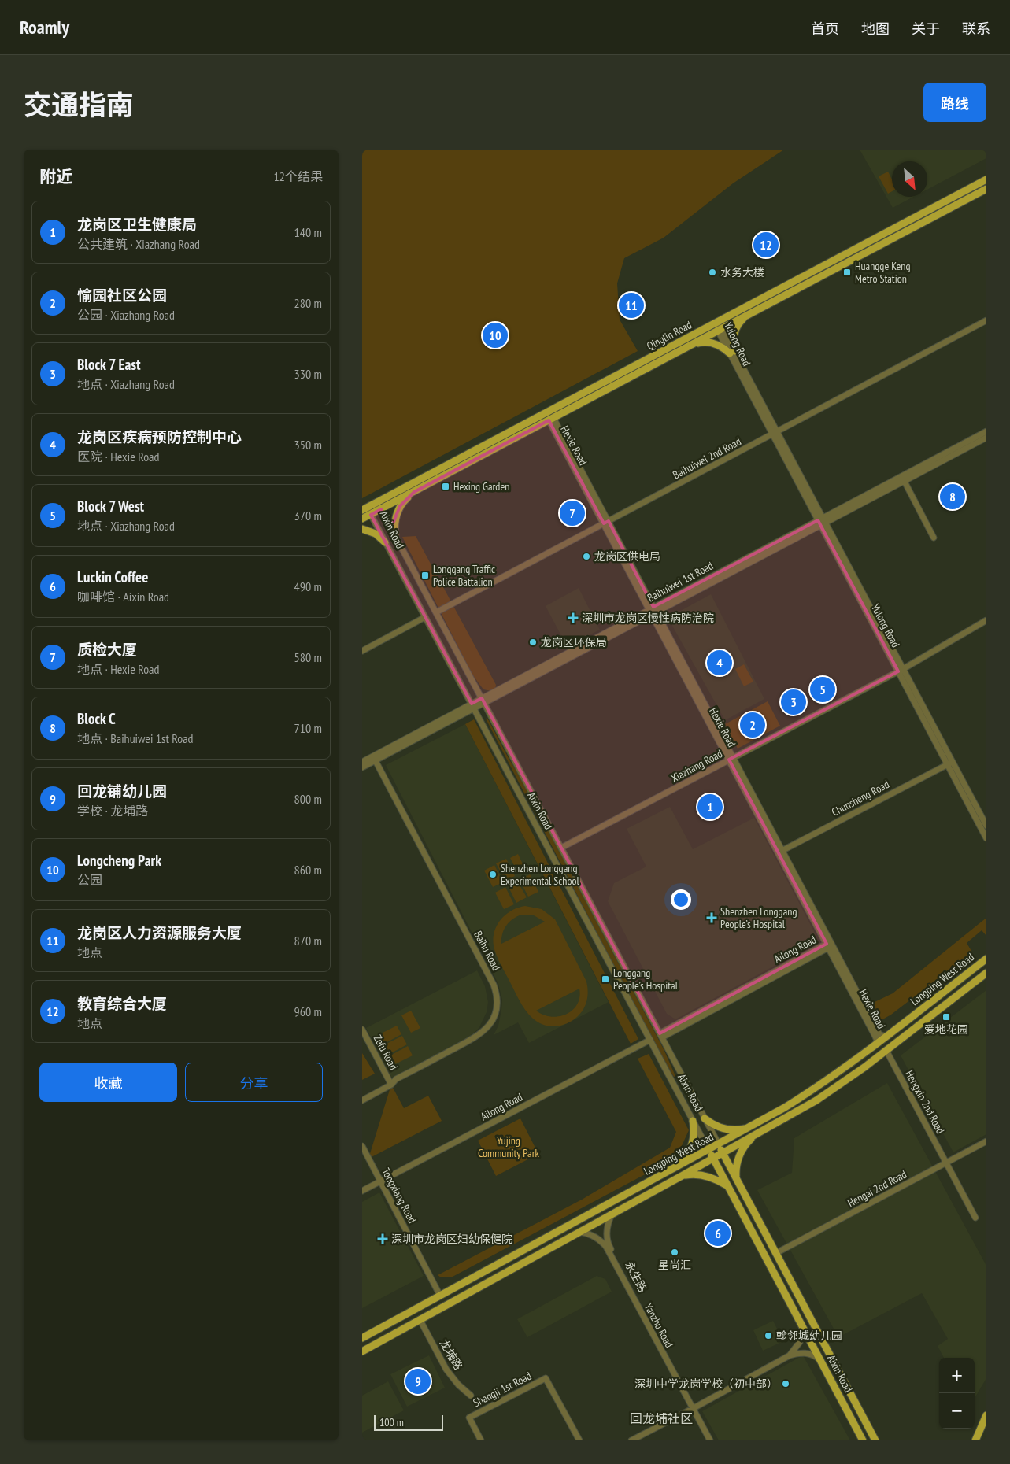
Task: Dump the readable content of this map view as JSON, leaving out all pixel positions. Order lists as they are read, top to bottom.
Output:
{
  "streets": {
    "main road": ["Qinglin Road", "Aixin Road", "Longping West Road"],
    "street": [
      "Yulong Road",
      "Hexie Road",
      "Baihuiwei 2nd Road",
      "Baihuiwei 1st Road",
      "Xiazhang Road",
      "Chunsheng Road",
      "Ailong Road",
      "Baihu Road",
      "Zefu Road",
      "Hengxin 2nd Road",
      "Hengai 2nd Road",
      "Tongxiang Road",
      "永生路",
      "Yanzhu Road",
      "龙埔路",
      "Shangji 1st Road"
    ]
  },
  "crossings": [
    ["Qinglin Road", "Yulong Road"],
    ["Qinglin Road", "Hexie Road"],
    ["Qinglin Road", "Aixin Road"],
    ["Yulong Road", "Baihuiwei 2nd Road"],
    ["Yulong Road", "Baihuiwei 1st Road"],
    ["Yulong Road", "Xiazhang Road"],
    ["Yulong Road", "Chunsheng Road"],
    ["Hexie Road", "Baihuiwei 2nd Road"],
    ["Hexie Road", "Baihuiwei 1st Road"],
    ["Hexie Road", "Xiazhang Road"],
    ["Hexie Road", "Chunsheng Road"],
    ["Hexie Road", "Ailong Road"],
    ["Hexie Road", "Longping West Road"],
    ["Baihuiwei 2nd Road", "Aixin Road"],
    ["Aixin Road", "Baihuiwei 1st Road"],
    ["Aixin Road", "Xiazhang Road"],
    ["Aixin Road", "Ailong Road"],
    ["Aixin Road", "Longping West Road"],
    ["Aixin Road", "Hengai 2nd Road"],
    ["Baihuiwei 1st Road", "Baihu Road"],
    ["Ailong Road", "Tongxiang Road"],
    ["Baihu Road", "Zefu Road"],
    ["Longping West Road", "Hengxin 2nd Road"],
    ["Longping West Road", "Tongxiang Road"],
    ["Longping West Road", "永生路"],
    ["Longping West Road", "Yanzhu Road"],
    ["Longping West Road", "龙埔路"],
    ["Hengxin 2nd Road", "Hengai 2nd Road"],
    ["永生路", "Yanzhu Road"]
  ],
  "districts": ["回龙埔社区"],
  "parks": ["Yujing Community Park"],
  "places": {
    "other": [
      "水务大楼",
      "龙岗区供电局",
      "龙岗区环保局",
      "Shenzhen Longgang Experimental School",
      "星尚汇",
      "翰邻城幼儿园",
      "深圳中学龙岗学校（初中部）"
    ],
    "transit": [
      "Huangge Keng Metro Station",
      "Hexing Garden",
      "Longgang Traffic Police Battalion",
      "Longgang People’s Hospital",
      "爱地花园"
    ],
    "health": ["深圳市龙岗区慢性病防治院", "Shenzhen Longgang People’s Hospital", "深圳市龙岗区妇幼保健院"]
  },
  "scale_bar": "100 m",
  "north": "bottom right",
  "page": {
    "header": "Roamly",
    "nav": [
      "首页",
      "地图",
      "关于",
      "联系"
    ],
    "title": "交通指南",
    "buttons": [
      "路线",
      ["收藏", "分享"]
    ],
    "heading": ["附近", "12个结果"],
    "list": [
      {
        "mark": "1",
        "name": "龙岗区卫生健康局",
        "note": "公共建筑 · Xiazhang Road",
        "value": "140 m"
      },
      {
        "mark": "2",
        "name": "愉园社区公园",
        "note": "公园 · Xiazhang Road",
        "value": "280 m"
      },
      {
        "mark": "3",
        "name": "Block 7 East",
        "note": "地点 · Xiazhang Road",
        "value": "330 m"
      },
      {
        "mark": "4",
        "name": "龙岗区疾病预防控制中心",
        "note": "医院 · Hexie Road",
        "value": "350 m"
      },
      {
        "mark": "5",
        "name": "Block 7 West",
        "note": "地点 · Xiazhang Road",
        "value": "370 m"
      },
      {
        "mark": "6",
        "name": "Luckin Coffee",
        "note": "咖啡馆 · Aixin Road",
        "value": "490 m"
      },
      {
        "mark": "7",
        "name": "质检大厦",
        "note": "地点 · Hexie Road",
        "value": "580 m"
      },
      {
        "mark": "8",
        "name": "Block C",
        "note": "地点 · Baihuiwei 1st Road",
        "value": "710 m"
      },
      {
        "mark": "9",
        "name": "回龙铺幼儿园",
        "note": "学校 · 龙埔路",
        "value": "800 m"
      },
      {
        "mark": "10",
        "name": "Longcheng Park",
        "note": "公园",
        "value": "860 m"
      },
      {
        "mark": "11",
        "name": "龙岗区人力资源服务大厦",
        "note": "地点",
        "value": "870 m"
      },
      {
        "mark": "12",
        "name": "教育综合大厦",
        "note": "地点",
        "value": "960 m"
      }
    ],
    "pins": [
      "12",
      "11",
      "10",
      "8",
      "7",
      "4",
      "5",
      "3",
      "2",
      "1",
      "6",
      "9"
    ],
    "map_buttons": ["+", "−"],
    "scale": "100 m"
  }
}
